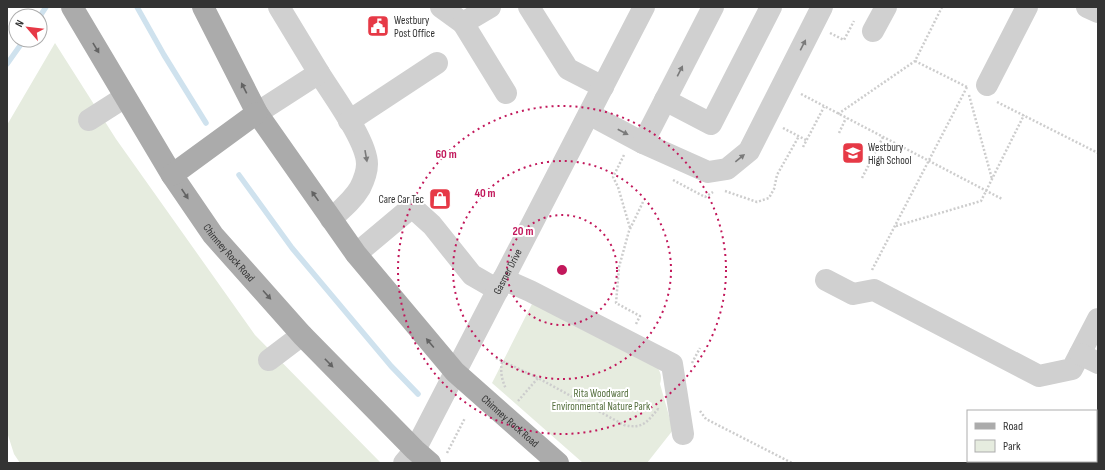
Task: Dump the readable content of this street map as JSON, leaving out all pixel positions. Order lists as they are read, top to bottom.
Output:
{
  "streets": {
    "main road": ["Chimney Rock Road"],
    "street": ["Gasmer Drive"]
  },
  "crossings": [
    ["Chimney Rock Road", "Gasmer Drive"]
  ],
  "parks": ["Rita Woodward Environmental Nature Park"],
  "places": {
    "public building": ["Westbury Post Office"],
    "school or university": ["Westbury High School"],
    "shop": ["Care Car Tec"]
  },
  "legend": ["Road", "Park"],
  "north": "top left",
  "rings": ["60 m", "40 m", "20 m"]
}
